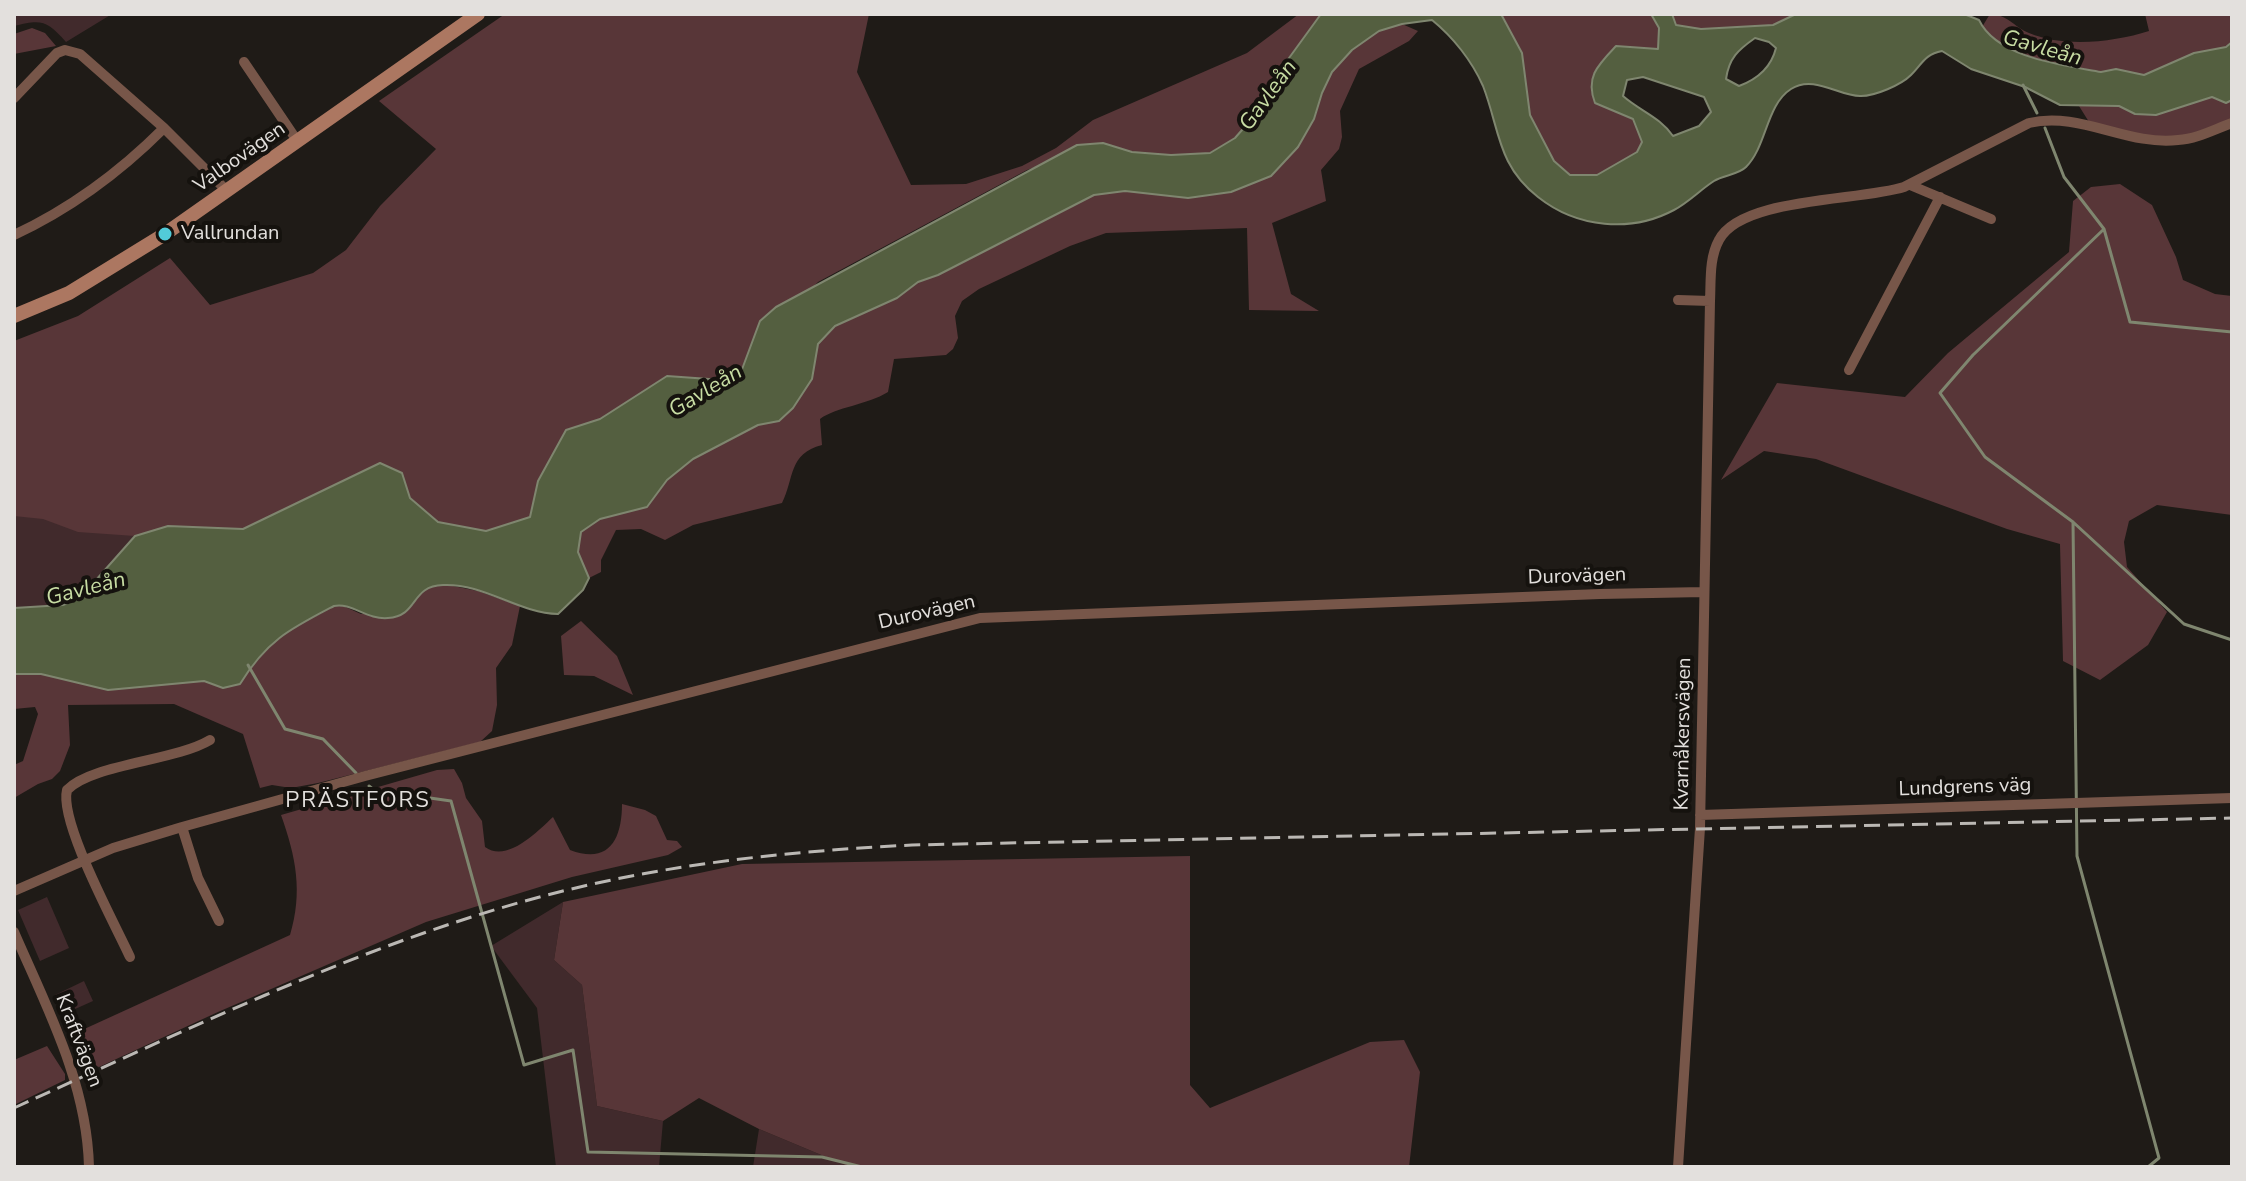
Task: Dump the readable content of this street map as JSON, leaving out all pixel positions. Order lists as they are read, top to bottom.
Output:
{
  "streets": {
    "main road": ["Valbovägen"],
    "street": [
      "Durovägen",
      "Kvarnåkersvägen",
      "Lundgrens väg",
      "Kraftvägen"
    ]
  },
  "crossings": [
    ["Durovägen", "Kvarnåkersvägen"],
    ["Kvarnåkersvägen", "Lundgrens väg"]
  ],
  "districts": ["PRÄSTFORS"],
  "water": ["Gavleån"],
  "places": ["Vallrundan"]
}
